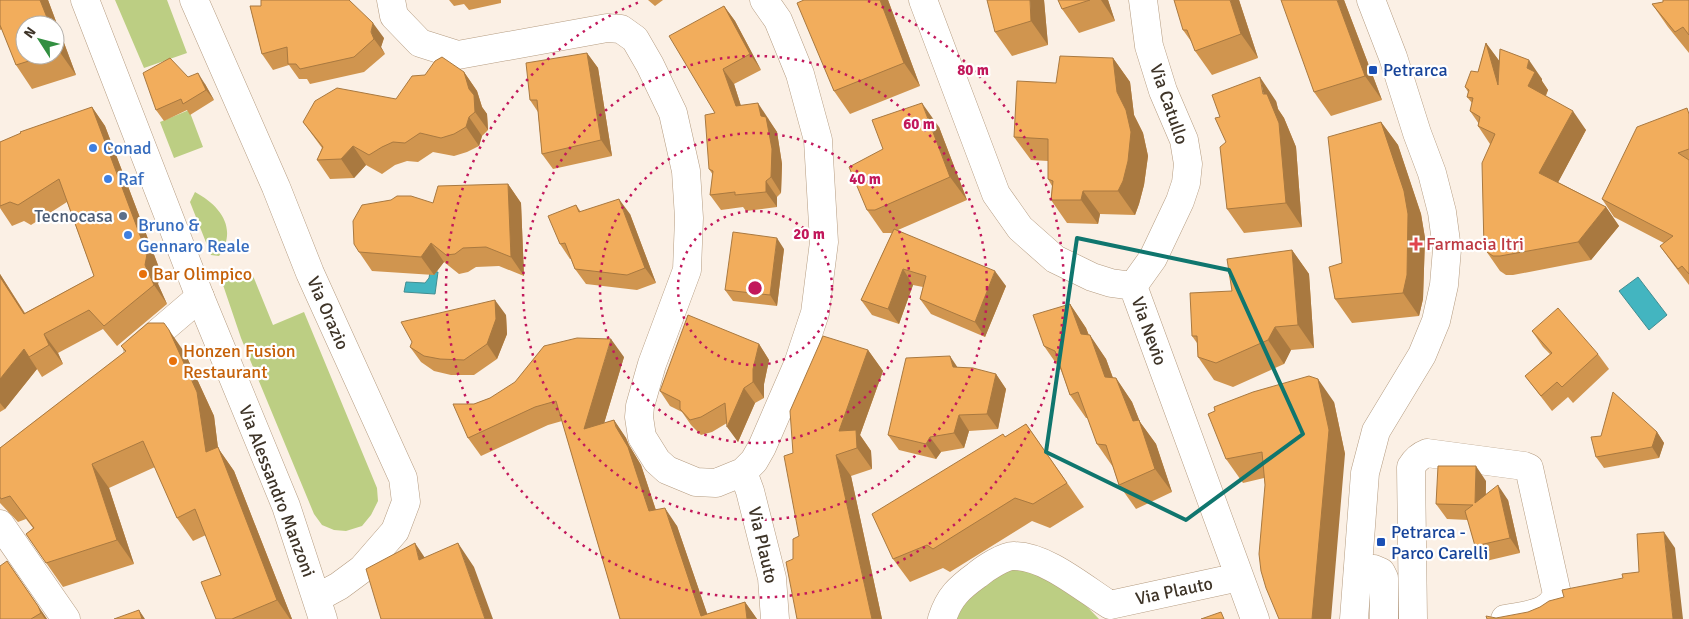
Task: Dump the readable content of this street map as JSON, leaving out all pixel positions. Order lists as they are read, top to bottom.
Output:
{
  "streets": {
    "street": [
      "Via Catullo",
      "Via Orazio",
      "Via Nevio",
      "Via Alessandro Manzoni",
      "Via Plauto"
    ]
  },
  "crossings": [
    ["Via Catullo", "Via Nevio"],
    ["Via Orazio", "Via Alessandro Manzoni"],
    ["Via Nevio", "Via Plauto"]
  ],
  "places": {
    "transit": ["Petrarca", "Petrarca - Parco Carelli"],
    "other": [
      "Conad",
      "Raf",
      "Tecnocasa",
      "Bruno & Gennaro Reale",
      "Bar Olimpico",
      "Honzen Fusion Restaurant"
    ],
    "health": ["Farmacia Itri"]
  },
  "north": "top left",
  "rings": [
    "80 m",
    "60 m",
    "40 m",
    "20 m"
  ]
}
